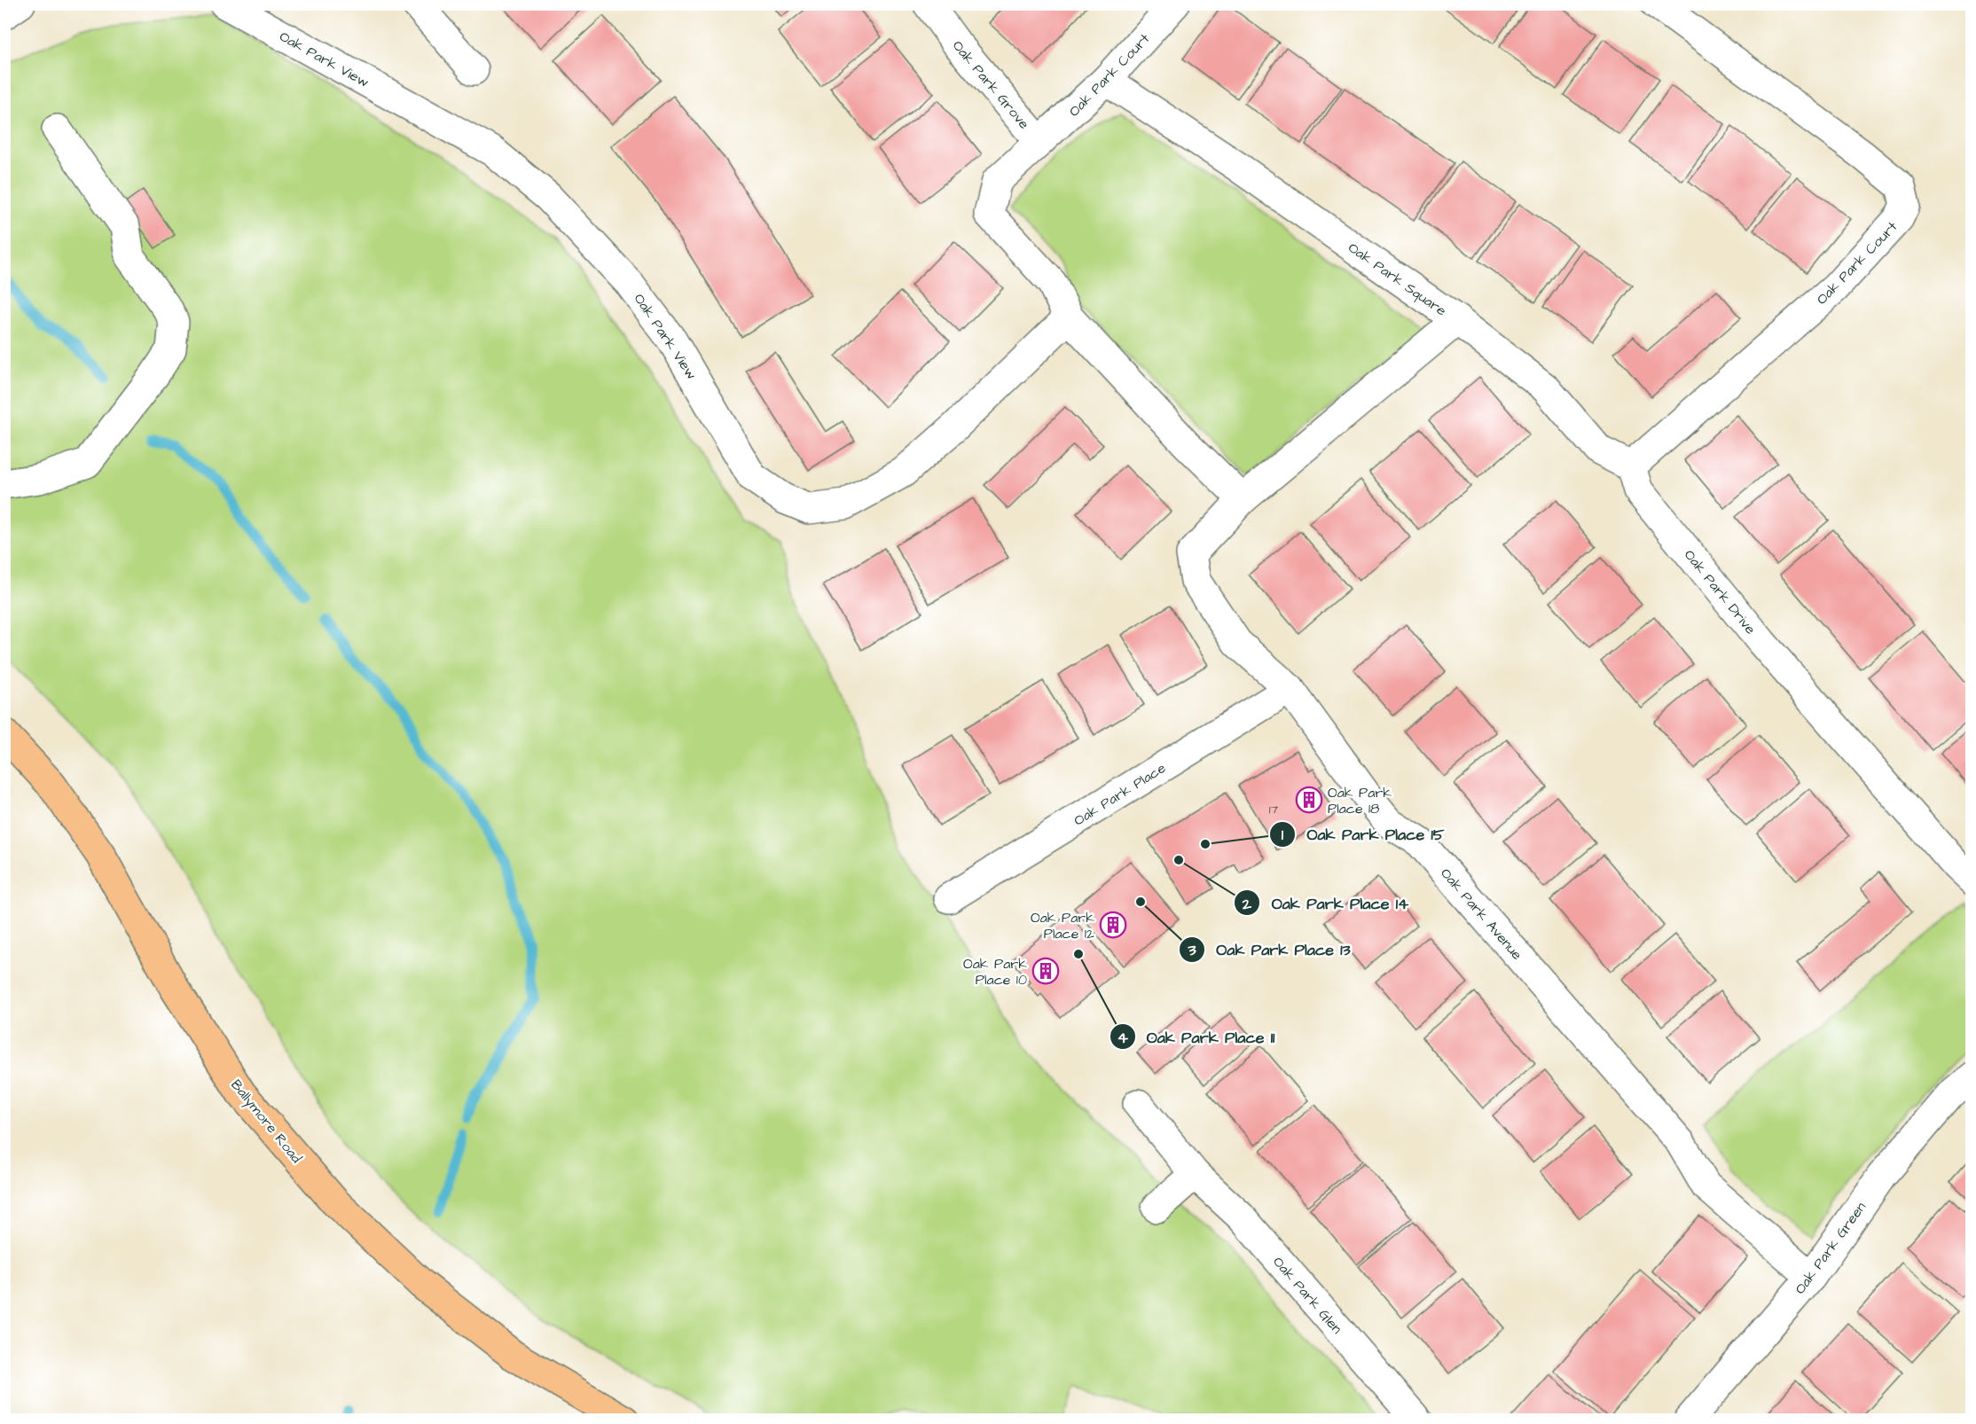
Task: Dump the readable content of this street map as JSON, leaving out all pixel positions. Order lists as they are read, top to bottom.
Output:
{
  "streets": {
    "main road": ["Ballymore Road"],
    "street": [
      "Oak Park View",
      "Oak Park Court",
      "Oak Park Grove",
      "Oak Park Square",
      "Oak Park Drive",
      "Oak Park Place",
      "Oak Park Avenue",
      "Oak Park Green",
      "Oak Park Glen"
    ]
  },
  "crossings": [
    ["Oak Park View", "Oak Park Grove"],
    ["Oak Park Court", "Oak Park Grove"],
    ["Oak Park Court", "Oak Park Square"],
    ["Oak Park Court", "Oak Park Drive"],
    ["Oak Park Square", "Oak Park Avenue"],
    ["Oak Park Place", "Oak Park Avenue"],
    ["Oak Park Avenue", "Oak Park Green"]
  ],
  "places": {
    "building": ["Oak Park Place 18", "Oak Park Place 12", "Oak Park Place 10"],
    "other": [
      "Oak Park Place 15",
      "Oak Park Place 14",
      "Oak Park Place 13",
      "Oak Park Place 11"
    ]
  },
  "house_numbers": ["17"]
}
